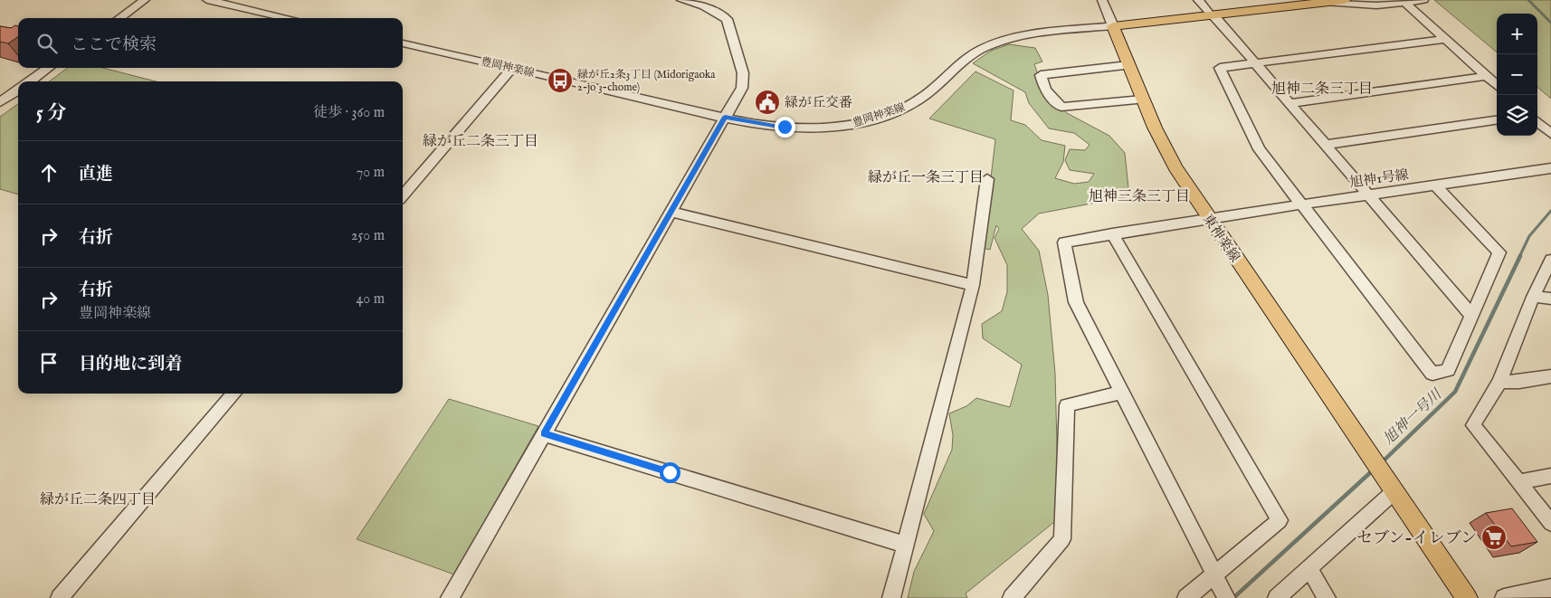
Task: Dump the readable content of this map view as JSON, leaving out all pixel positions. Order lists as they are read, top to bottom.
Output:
{
  "streets": {
    "main road": ["豊岡神楽線", "東神楽線"],
    "street": ["旭神1号線"]
  },
  "crossings": [
    ["豊岡神楽線", "東神楽線"],
    ["旭神1号線", "東神楽線"]
  ],
  "districts": [
    "旭神二条三丁目",
    "緑が丘二条三丁目",
    "緑が丘一条三丁目",
    "旭神三条三丁目",
    "緑が丘二条四丁目"
  ],
  "water": ["旭神一号川"],
  "places": {
    "bus stop": ["緑が丘2条3丁目 (Midorigaoka 2-jo 3-chome)"],
    "public building": ["緑が丘交番"],
    "supermarket": ["セブン-イレブン"]
  },
  "page": {
    "map_buttons": ["+", "−"],
    "search": "ここで検索",
    "heading": ["5 分", "徒歩 · 360 m"],
    "list": [
      ["直進", "70 m"],
      ["右折", "250 m"],
      ["右折", "豊岡神楽線", "40 m"],
      "目的地に到着"
    ]
  }
}
